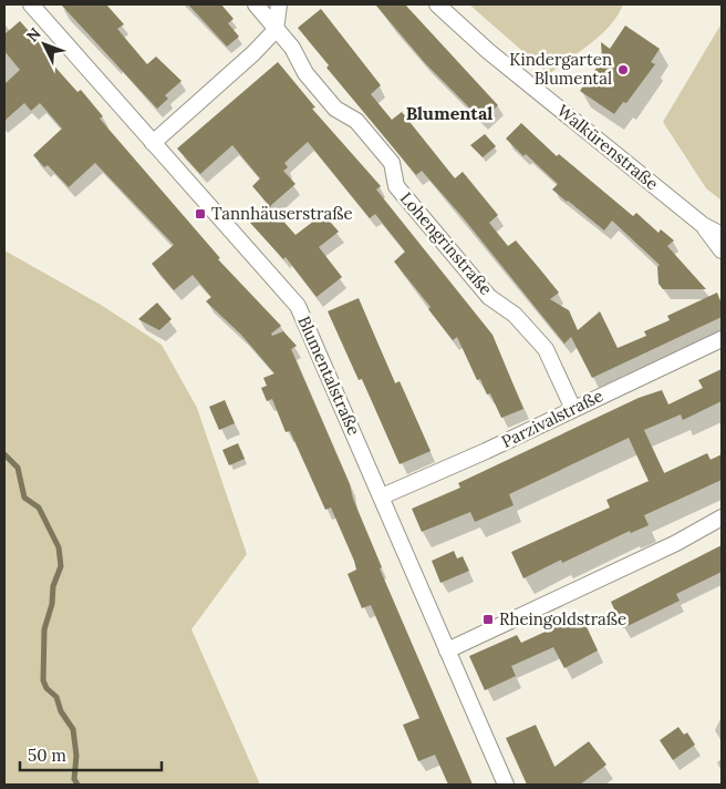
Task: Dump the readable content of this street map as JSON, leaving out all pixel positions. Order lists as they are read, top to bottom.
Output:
{
  "streets": {
    "street": [
      "Walkürenstraße",
      "Lohengrinstraße",
      "Blumentalstraße",
      "Parzivalstraße"
    ]
  },
  "crossings": [
    ["Lohengrinstraße", "Parzivalstraße"],
    ["Blumentalstraße", "Parzivalstraße"]
  ],
  "districts": ["Blumental"],
  "places": {
    "other": ["Kindergarten Blumental"],
    "transit": ["Tannhäuserstraße", "Rheingoldstraße"]
  },
  "scale_bar": "50 m",
  "north": "top left"
}
